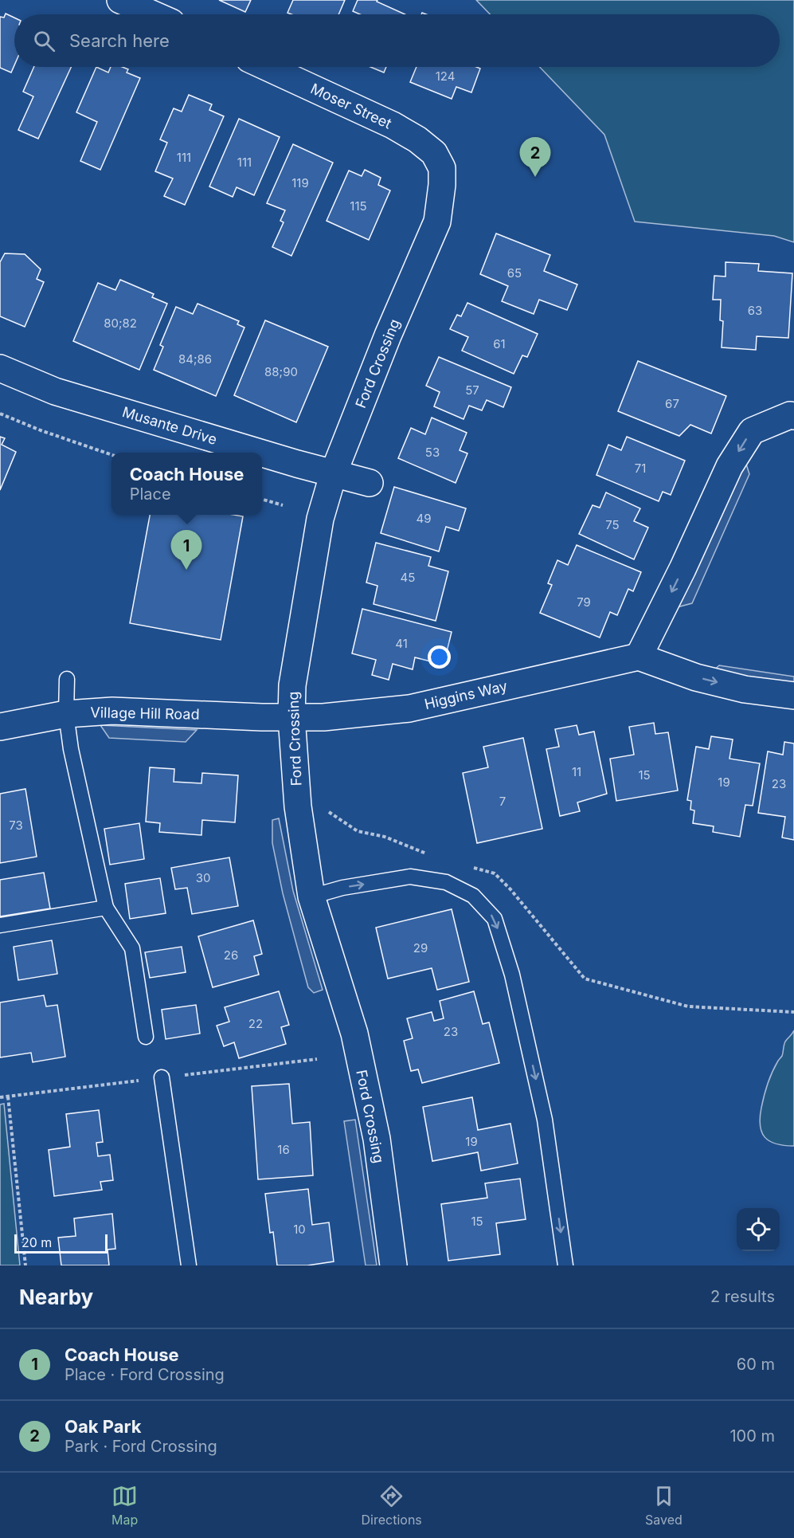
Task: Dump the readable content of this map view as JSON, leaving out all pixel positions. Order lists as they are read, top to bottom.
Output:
{
  "streets": {
    "street": [
      "Moser Street",
      "Ford Crossing",
      "Musante Drive",
      "Higgins Way",
      "Village Hill Road"
    ]
  },
  "crossings": [
    ["Moser Street", "Ford Crossing"],
    ["Ford Crossing", "Musante Drive"],
    ["Ford Crossing", "Higgins Way"],
    ["Ford Crossing", "Village Hill Road"],
    ["Higgins Way", "Village Hill Road"]
  ],
  "house_numbers": [
    "124",
    "111",
    "111",
    "119",
    "115",
    "65",
    "63",
    "80;82",
    "61",
    "84;86",
    "88;90",
    "57",
    "67",
    "53",
    "71",
    "49",
    "75",
    "45",
    "79",
    "41",
    "11",
    "15",
    "19",
    "23",
    "7",
    "73",
    "30",
    "29",
    "26",
    "22",
    "23",
    "19",
    "16",
    "15",
    "10"
  ],
  "scale_bar": "20 m",
  "page": {
    "search": "Search here",
    "pins": ["2", "1"],
    "popup": ["Coach House", "Place"],
    "scale": "20 m",
    "heading": ["Nearby", "2 results"],
    "list": [
      {
        "mark": "1",
        "name": "Coach House",
        "note": "Place · Ford Crossing",
        "value": "60 m"
      },
      {
        "mark": "2",
        "name": "Oak Park",
        "note": "Park · Ford Crossing",
        "value": "100 m"
      }
    ],
    "nav": ["Map", "Directions", "Saved"]
  }
}
